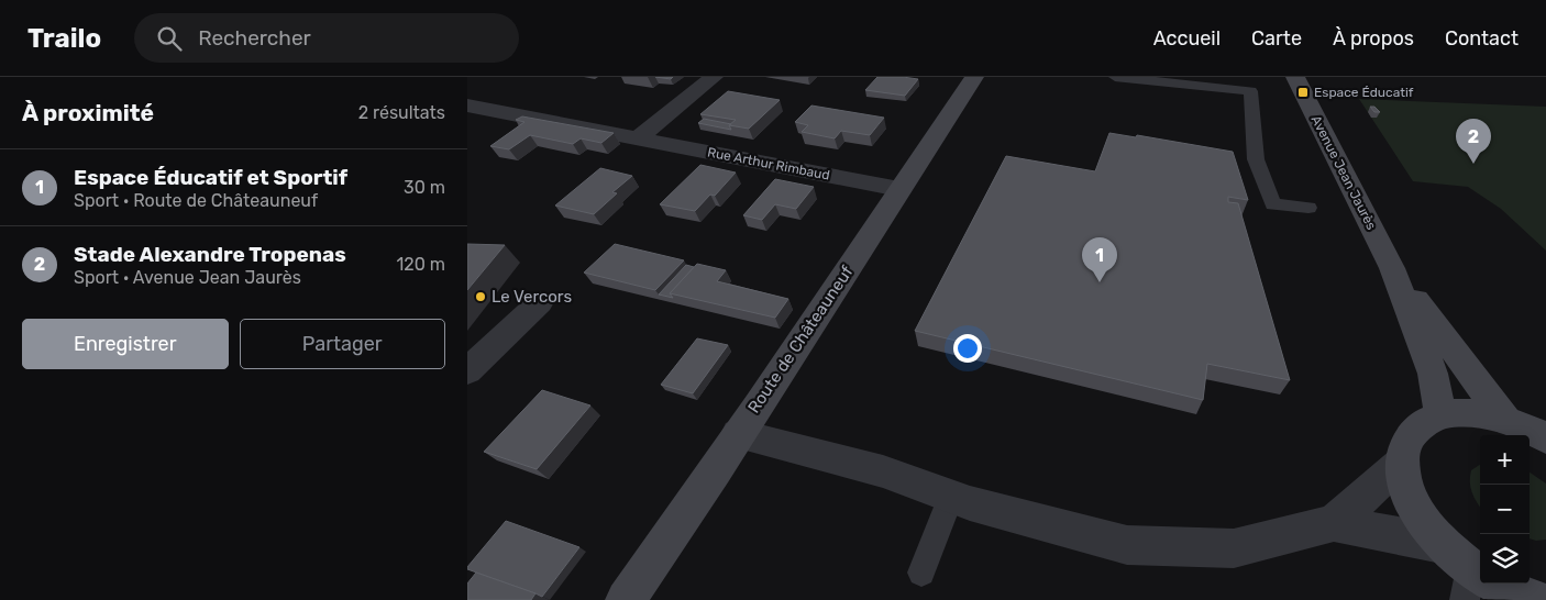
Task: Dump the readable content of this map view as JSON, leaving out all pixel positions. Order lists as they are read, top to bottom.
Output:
{
  "streets": {
    "main road": ["Avenue Jean Jaurès", "Route de Châteauneuf"],
    "street": ["Rue Arthur Rimbaud"]
  },
  "crossings": [
    ["Rue Arthur Rimbaud", "Route de Châteauneuf"]
  ],
  "places": {
    "transit": ["Espace Éducatif"],
    "other": ["Le Vercors"]
  },
  "page": {
    "header": "Trailo",
    "search": "Rechercher",
    "nav": [
      "Accueil",
      "Carte",
      "À propos",
      "Contact"
    ],
    "heading": ["À proximité", "2 résultats"],
    "pins": ["2", "1"],
    "list": [
      {
        "mark": "1",
        "name": "Espace Éducatif et Sportif",
        "note": "Sport · Route de Châteauneuf",
        "value": "30 m"
      },
      {
        "mark": "2",
        "name": "Stade Alexandre Tropenas",
        "note": "Sport · Avenue Jean Jaurès",
        "value": "120 m"
      }
    ],
    "buttons": ["Enregistrer", "Partager"],
    "map_buttons": ["+", "−"]
  }
}
